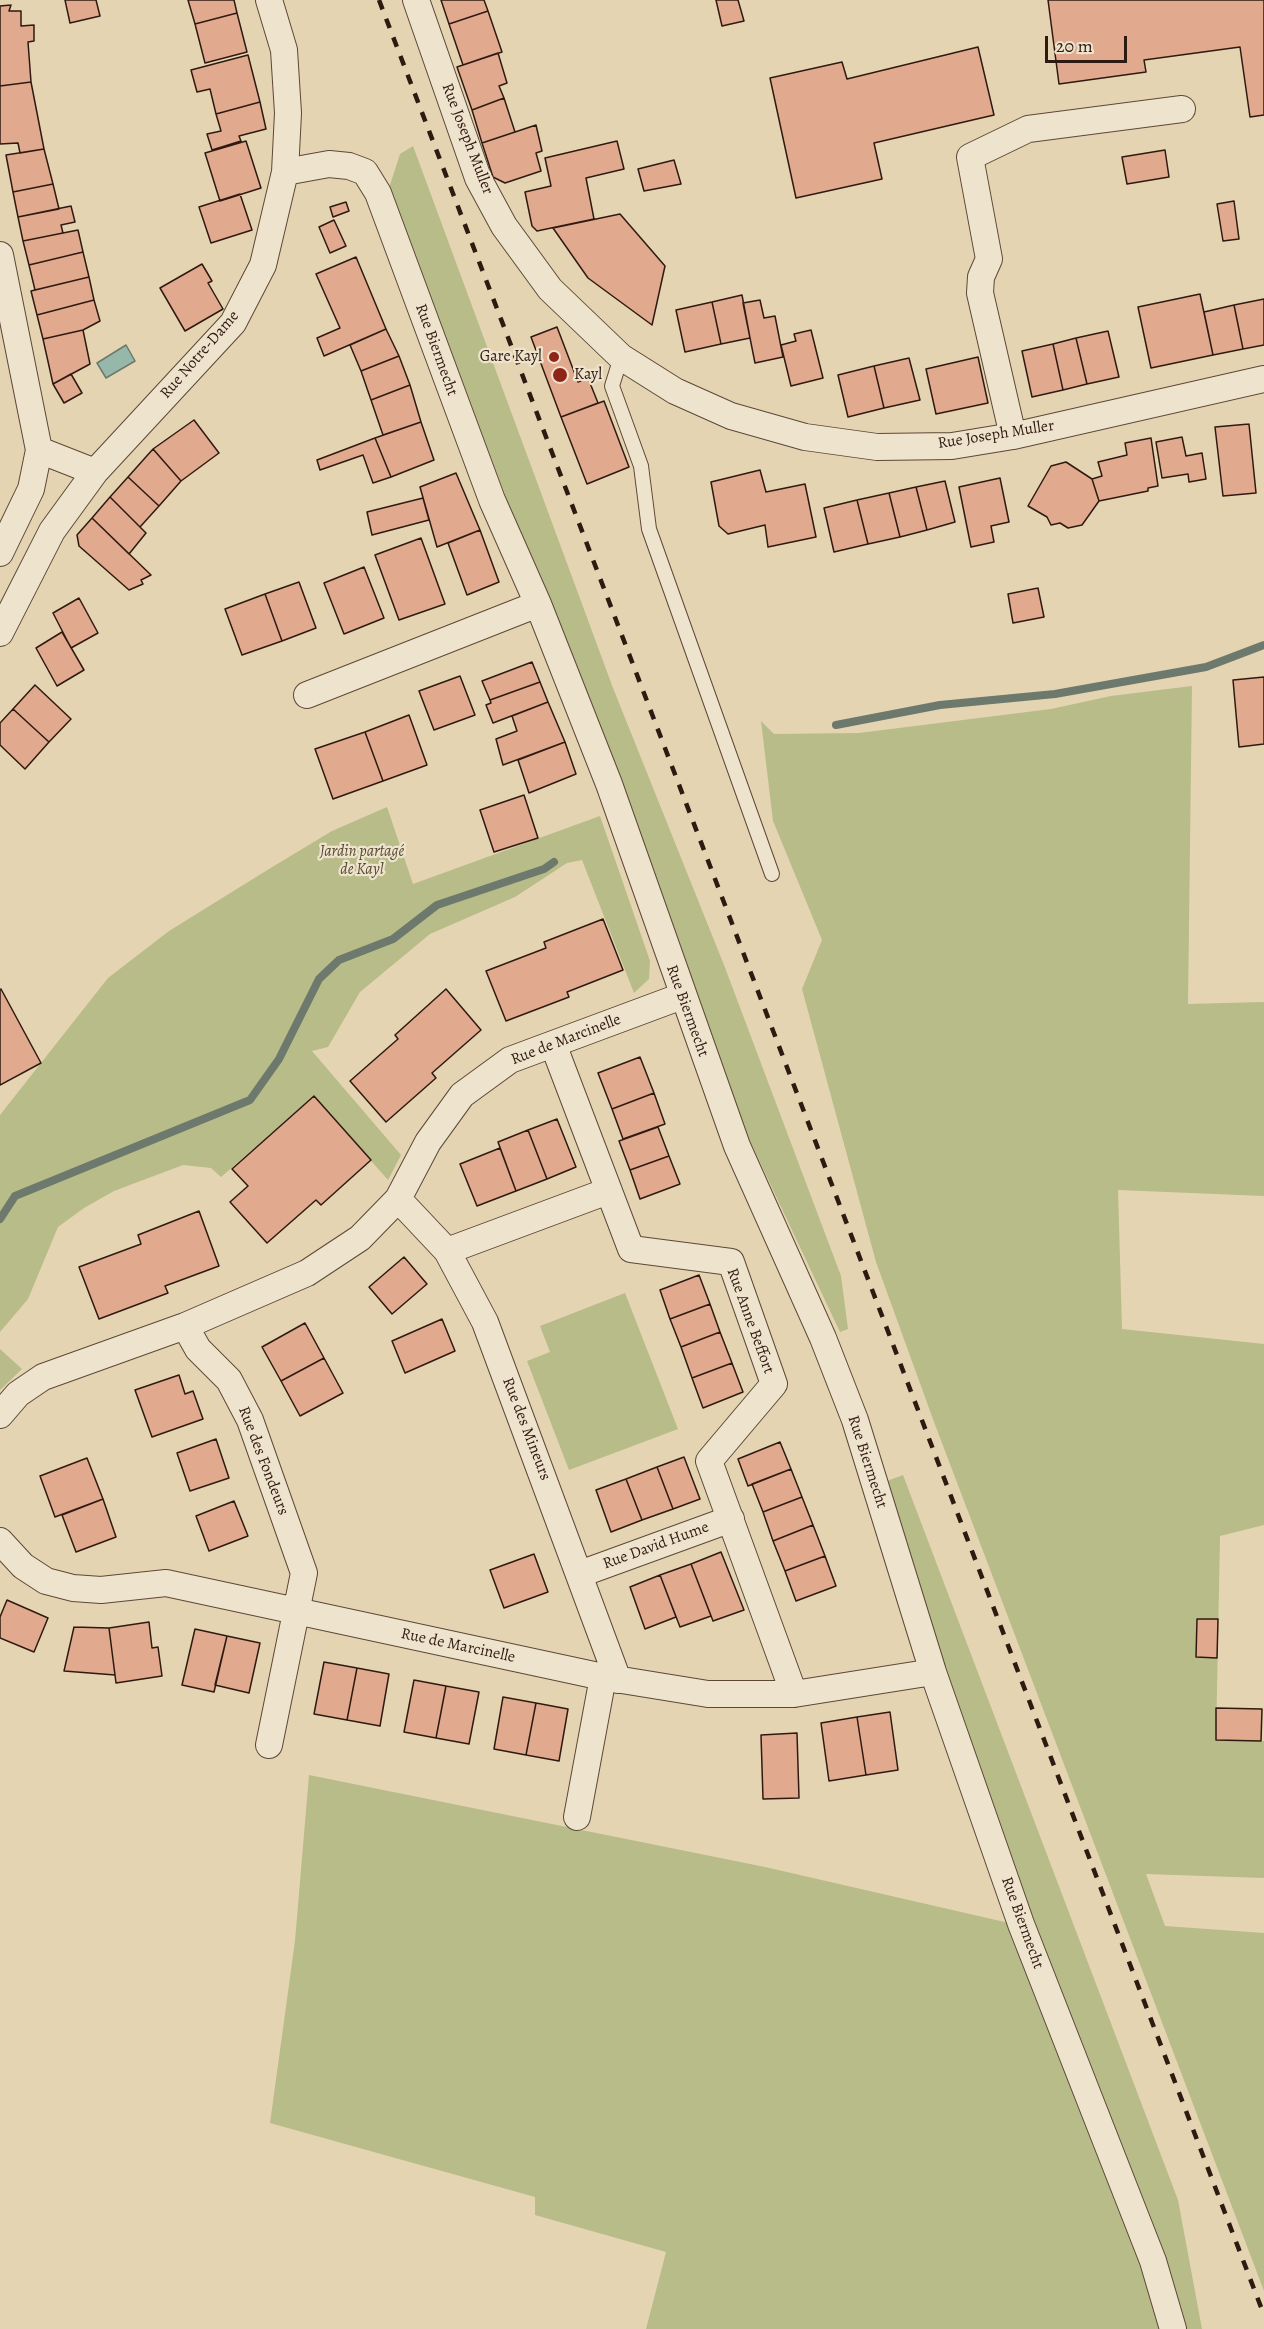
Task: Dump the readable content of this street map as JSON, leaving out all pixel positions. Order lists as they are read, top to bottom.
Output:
{
  "streets": {
    "street": [
      "Rue Joseph Muller",
      "Rue Biermecht",
      "Rue Notre-Dame",
      "Rue de Marcinelle",
      "Rue Anne Beffort",
      "Rue des Mineurs",
      "Rue des Fondeurs",
      "Rue David Hume"
    ]
  },
  "crossings": [
    ["Rue Biermecht", "Rue Notre-Dame"],
    ["Rue Biermecht", "Rue de Marcinelle"],
    ["Rue de Marcinelle", "Rue Anne Beffort"],
    ["Rue de Marcinelle", "Rue des Mineurs"],
    ["Rue de Marcinelle", "Rue des Fondeurs"],
    ["Rue Anne Beffort", "Rue David Hume"],
    ["Rue des Mineurs", "Rue David Hume"]
  ],
  "parks": ["Jardin partagé de Kayl"],
  "places": ["Gare Kayl", "Kayl"],
  "scale_bar": "20 m"
}
